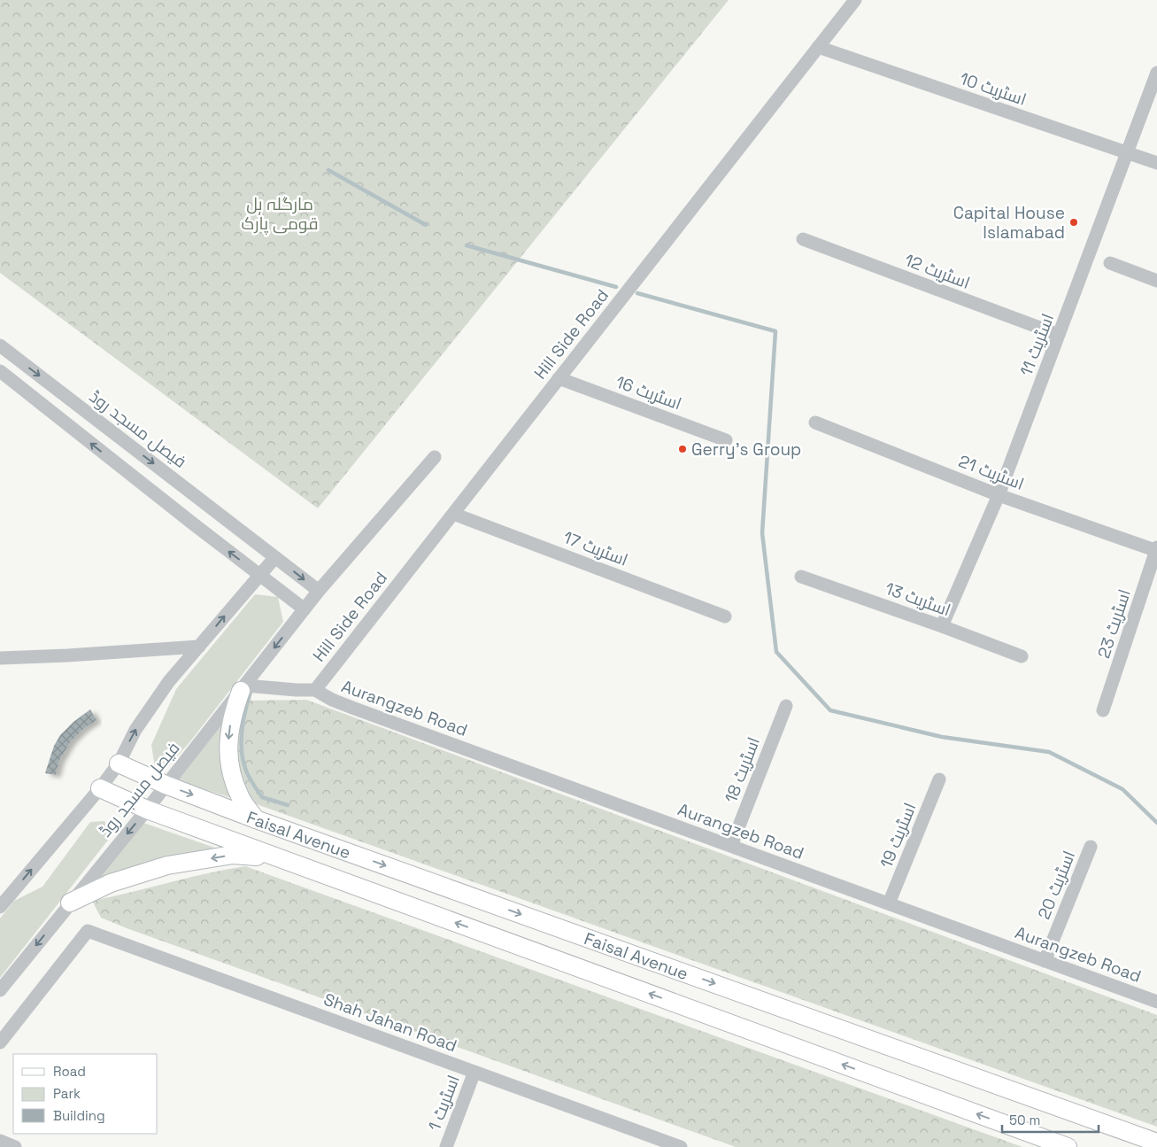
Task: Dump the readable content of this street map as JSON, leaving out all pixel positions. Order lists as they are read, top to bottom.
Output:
{
  "streets": {
    "main road": ["Faisal Avenue"],
    "street": [
      "اسٹریٹ 10",
      "اسٹریٹ 12",
      "Hill Side Road",
      "اسٹریٹ 11",
      "اسٹریٹ 16",
      "فیصل مسجد روڈ",
      "اسٹریٹ 21",
      "اسٹریٹ 17",
      "اسٹریٹ 13",
      "اسٹریٹ 23",
      "Aurangzeb Road",
      "اسٹریٹ 18",
      "اسٹریٹ 19",
      "اسٹریٹ 20",
      "Shah Jahan Road",
      "اسٹریٹ 1"
    ]
  },
  "crossings": [
    ["اسٹریٹ 10", "Hill Side Road"],
    ["اسٹریٹ 10", "اسٹریٹ 11"],
    ["اسٹریٹ 12", "اسٹریٹ 11"],
    ["Hill Side Road", "اسٹریٹ 16"],
    ["Hill Side Road", "اسٹریٹ 17"],
    ["Hill Side Road", "Aurangzeb Road"],
    ["اسٹریٹ 11", "اسٹریٹ 21"],
    ["اسٹریٹ 11", "اسٹریٹ 13"],
    ["فیصل مسجد روڈ", "Faisal Avenue"],
    ["اسٹریٹ 21", "اسٹریٹ 23"],
    ["Aurangzeb Road", "اسٹریٹ 18"],
    ["Aurangzeb Road", "اسٹریٹ 19"],
    ["Aurangzeb Road", "اسٹریٹ 20"],
    ["Shah Jahan Road", "اسٹریٹ 1"]
  ],
  "parks": ["مارگلہ ہل قومی پارک"],
  "places": ["Capital House Islamabad", "Gerry's Group"],
  "legend": ["Road", "Park", "Building"],
  "scale_bar": "50 m"
}
